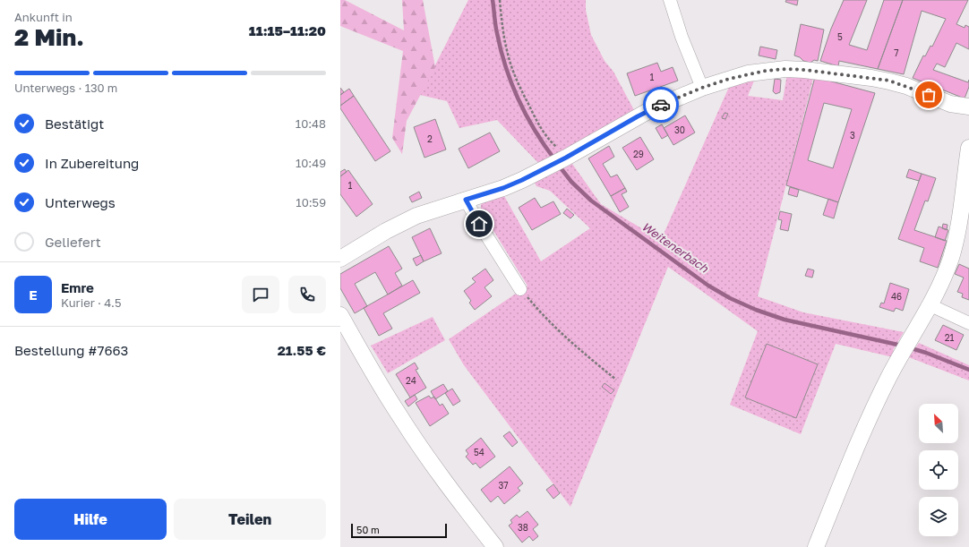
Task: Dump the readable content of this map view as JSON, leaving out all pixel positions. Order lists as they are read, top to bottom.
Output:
{
  "water": ["Weitenerbach"],
  "house_numbers": [
    "5",
    "7",
    "1",
    "30",
    "3",
    "2",
    "29",
    "1",
    "46",
    "21",
    "24",
    "54",
    "37",
    "38"
  ],
  "scale_bar": "50 m",
  "north": "top left",
  "page": {
    "heading": ["2 Min.", "Ankunft in", "11:15–11:20"],
    "panel": [
      "Emre",
      "Kurier · 4.5",
      "Bestellung #7663",
      "21.55 €"
    ],
    "bar": "Unterwegs · 130 m",
    "list": [
      ["Bestätigt", "10:48"],
      ["In Zubereitung", "10:49"],
      ["Unterwegs", "10:59"],
      "Geliefert"
    ],
    "round": "E",
    "buttons": ["Hilfe", "Teilen"],
    "scale": "50 m"
  }
}
